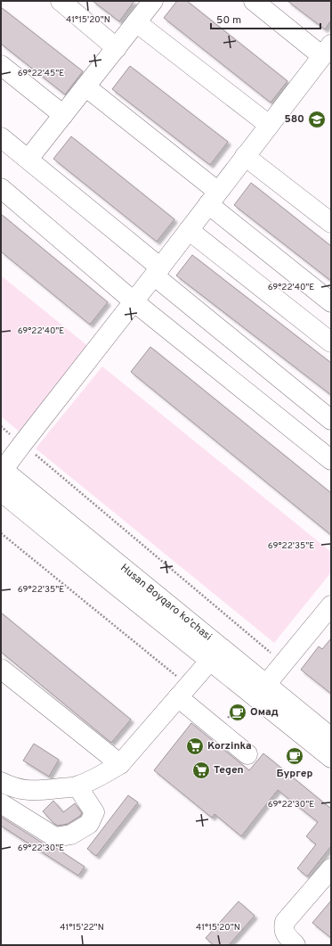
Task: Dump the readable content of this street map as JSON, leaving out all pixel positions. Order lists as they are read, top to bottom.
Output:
{
  "streets": {
    "main road": ["Husan Boyqaro ko'chasi"]
  },
  "places": {
    "school or university": ["580"],
    "cafe": ["Омад", "Бургер"],
    "supermarket": ["Korzinka", "Tegen"]
  },
  "scale_bar": "50 m",
  "coordinates": [
    "41°15'20\"N",
    "69°22'45\"E",
    "69°22'40\"E",
    "69°22'35\"E",
    "69°22'30\"E",
    "41°15'22\"N"
  ]
}
